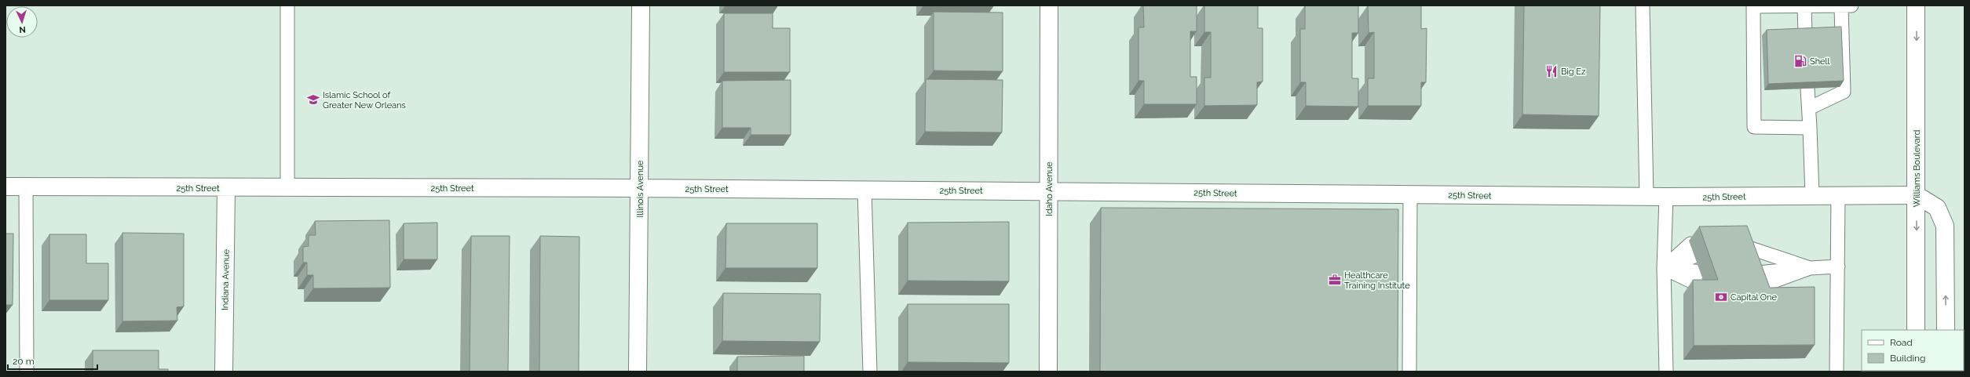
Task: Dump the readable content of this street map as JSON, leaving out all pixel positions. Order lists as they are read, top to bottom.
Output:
{
  "streets": {
    "street": [
      "Williams Boulevard",
      "25th Street",
      "Illinois Avenue",
      "Idaho Avenue",
      "Indiana Avenue"
    ]
  },
  "crossings": [
    ["Williams Boulevard", "25th Street"],
    ["25th Street", "Illinois Avenue"],
    ["25th Street", "Idaho Avenue"],
    ["25th Street", "Indiana Avenue"]
  ],
  "places": {
    "fuel station": ["Shell"],
    "restaurant": ["Big Ez"],
    "school or university": ["Islamic School of Greater New Orleans"],
    "office": ["Healthcare Training Institute"],
    "bank": ["Capital One"]
  },
  "legend": ["Road", "Building"],
  "scale_bar": "20 m",
  "north": "bottom"
}
